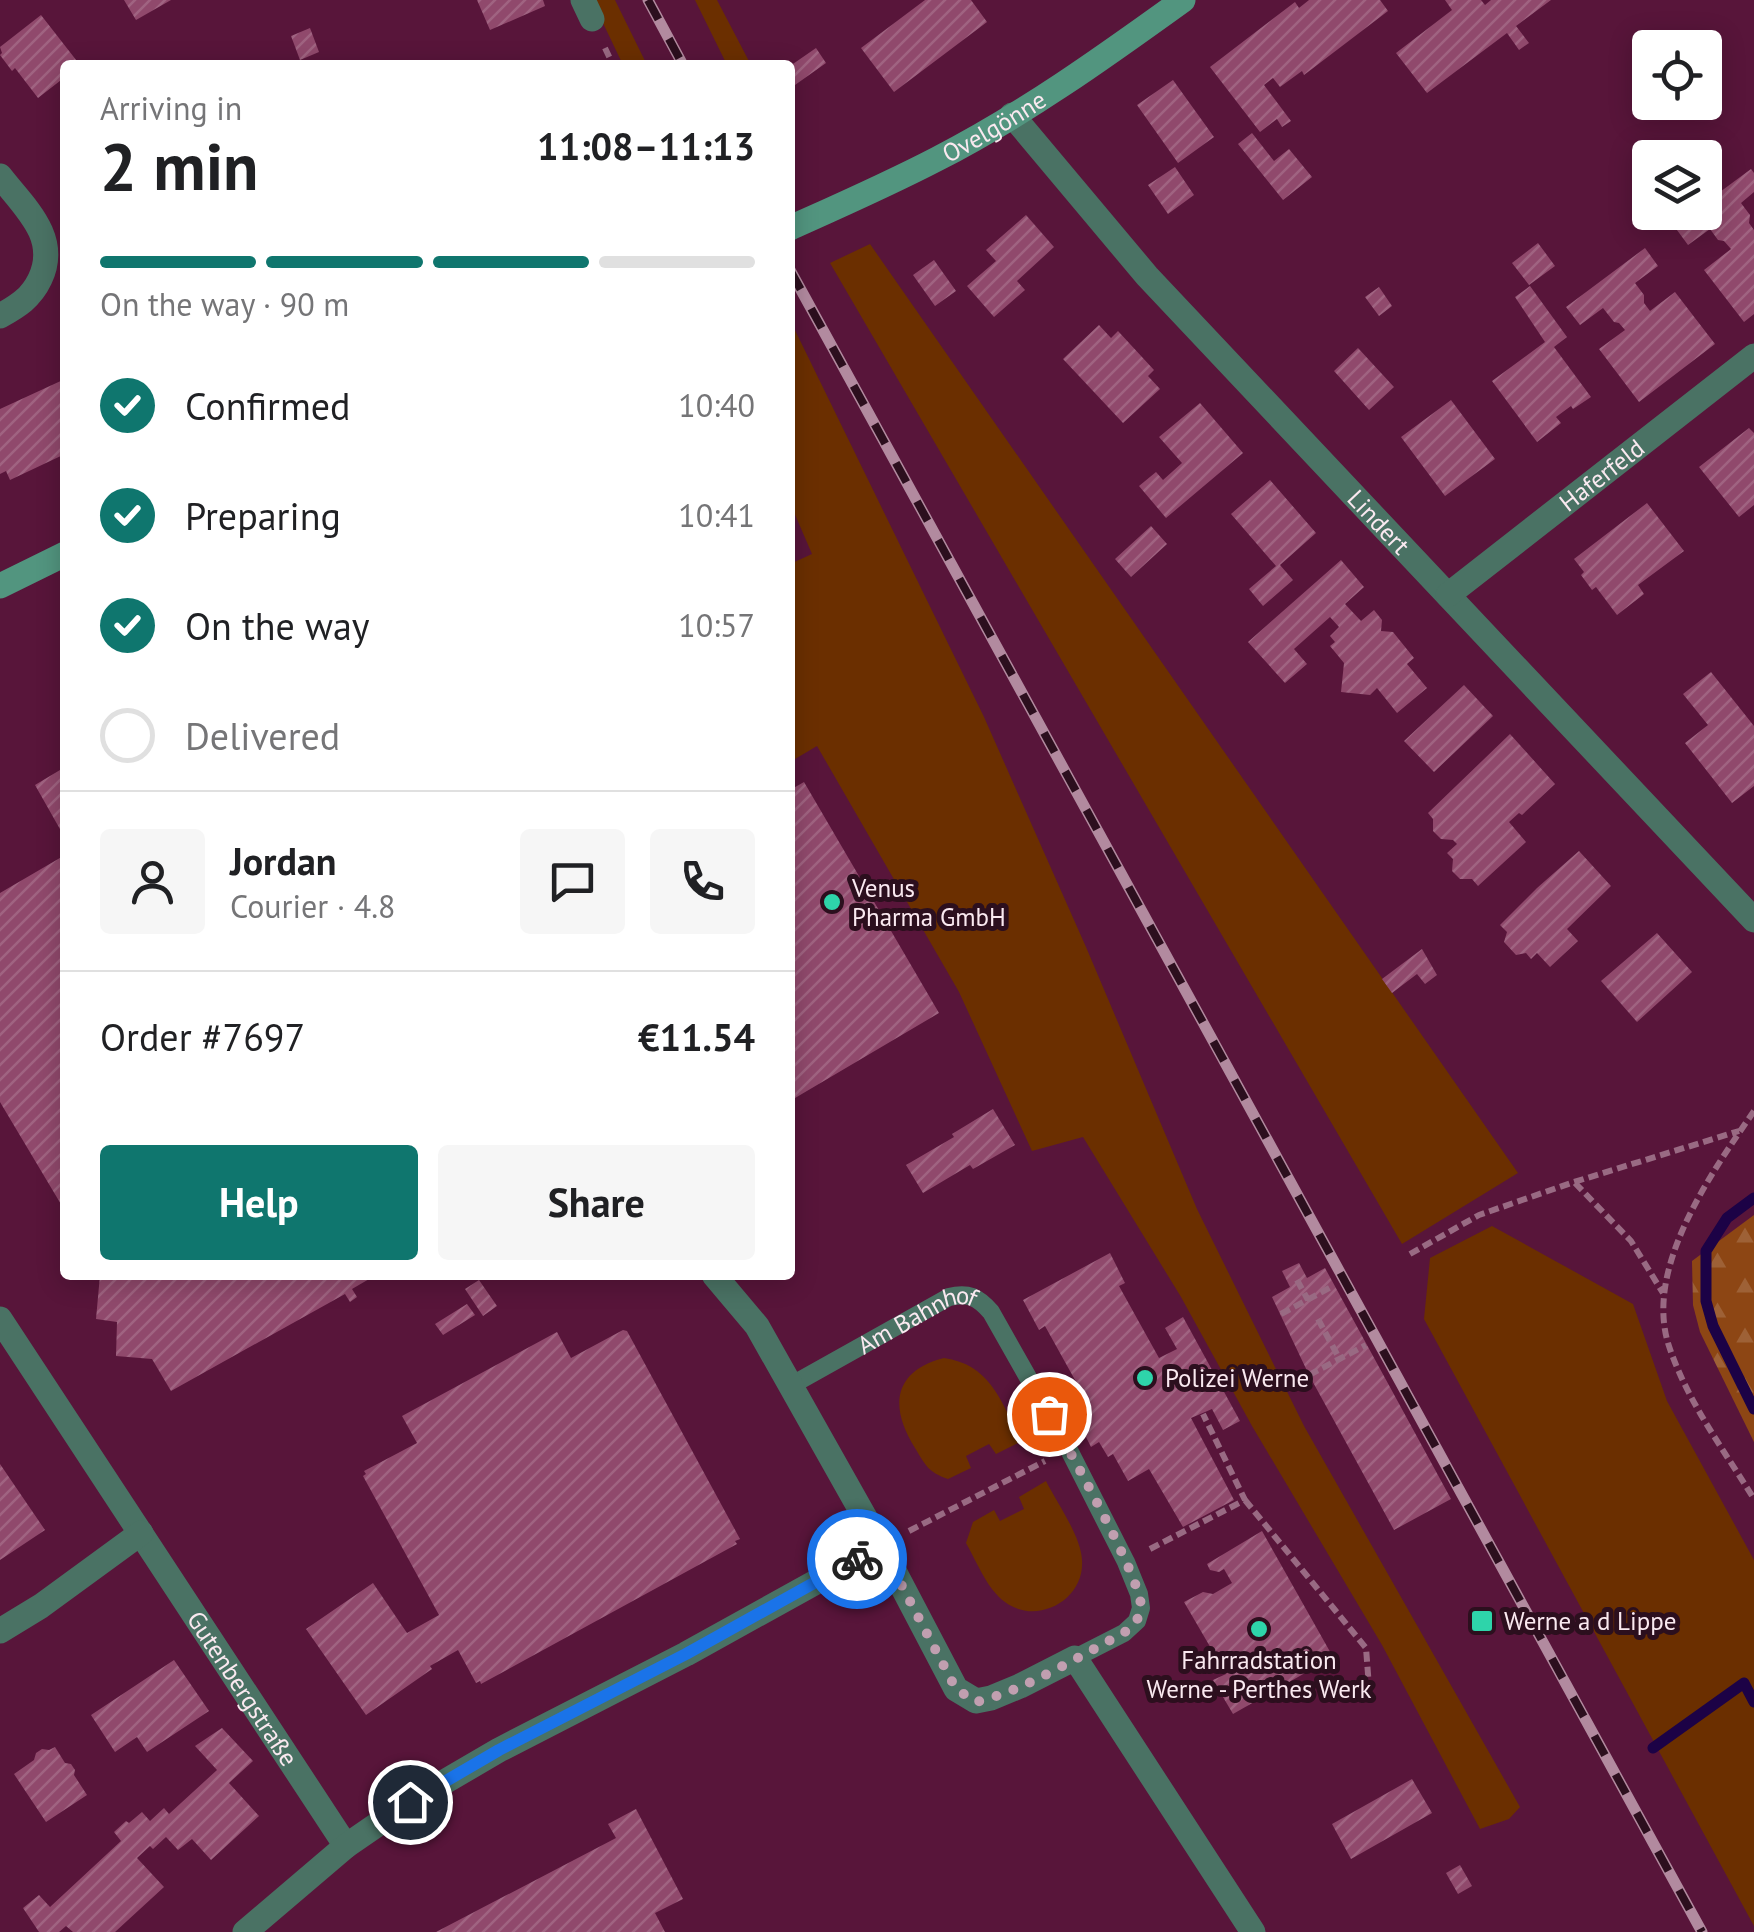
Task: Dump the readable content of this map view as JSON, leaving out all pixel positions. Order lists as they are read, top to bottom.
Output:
{
  "streets": {
    "main road": ["Ovelgönne"],
    "street": [
      "Haferfeld",
      "Lindert",
      "Am Bahnhof",
      "Gutenbergstraße"
    ]
  },
  "crossings": [
    ["Ovelgönne", "Lindert"],
    ["Haferfeld", "Lindert"]
  ],
  "places": {
    "other": ["Venus Pharma GmbH", "Polizei Werne", "Fahrradstation Werne - Perthes Werk"],
    "transit": ["Werne a d Lippe"]
  },
  "page": {
    "heading": ["2 min", "Arriving in", "11:08–11:13"],
    "panel": [
      "Jordan",
      "Courier · 4.8",
      "Order #7697",
      "€11.54"
    ],
    "bar": "On the way · 90 m",
    "list": [
      ["Confirmed", "10:40"],
      ["Preparing", "10:41"],
      ["On the way", "10:57"],
      "Delivered"
    ],
    "buttons": ["Help", "Share"]
  }
}
